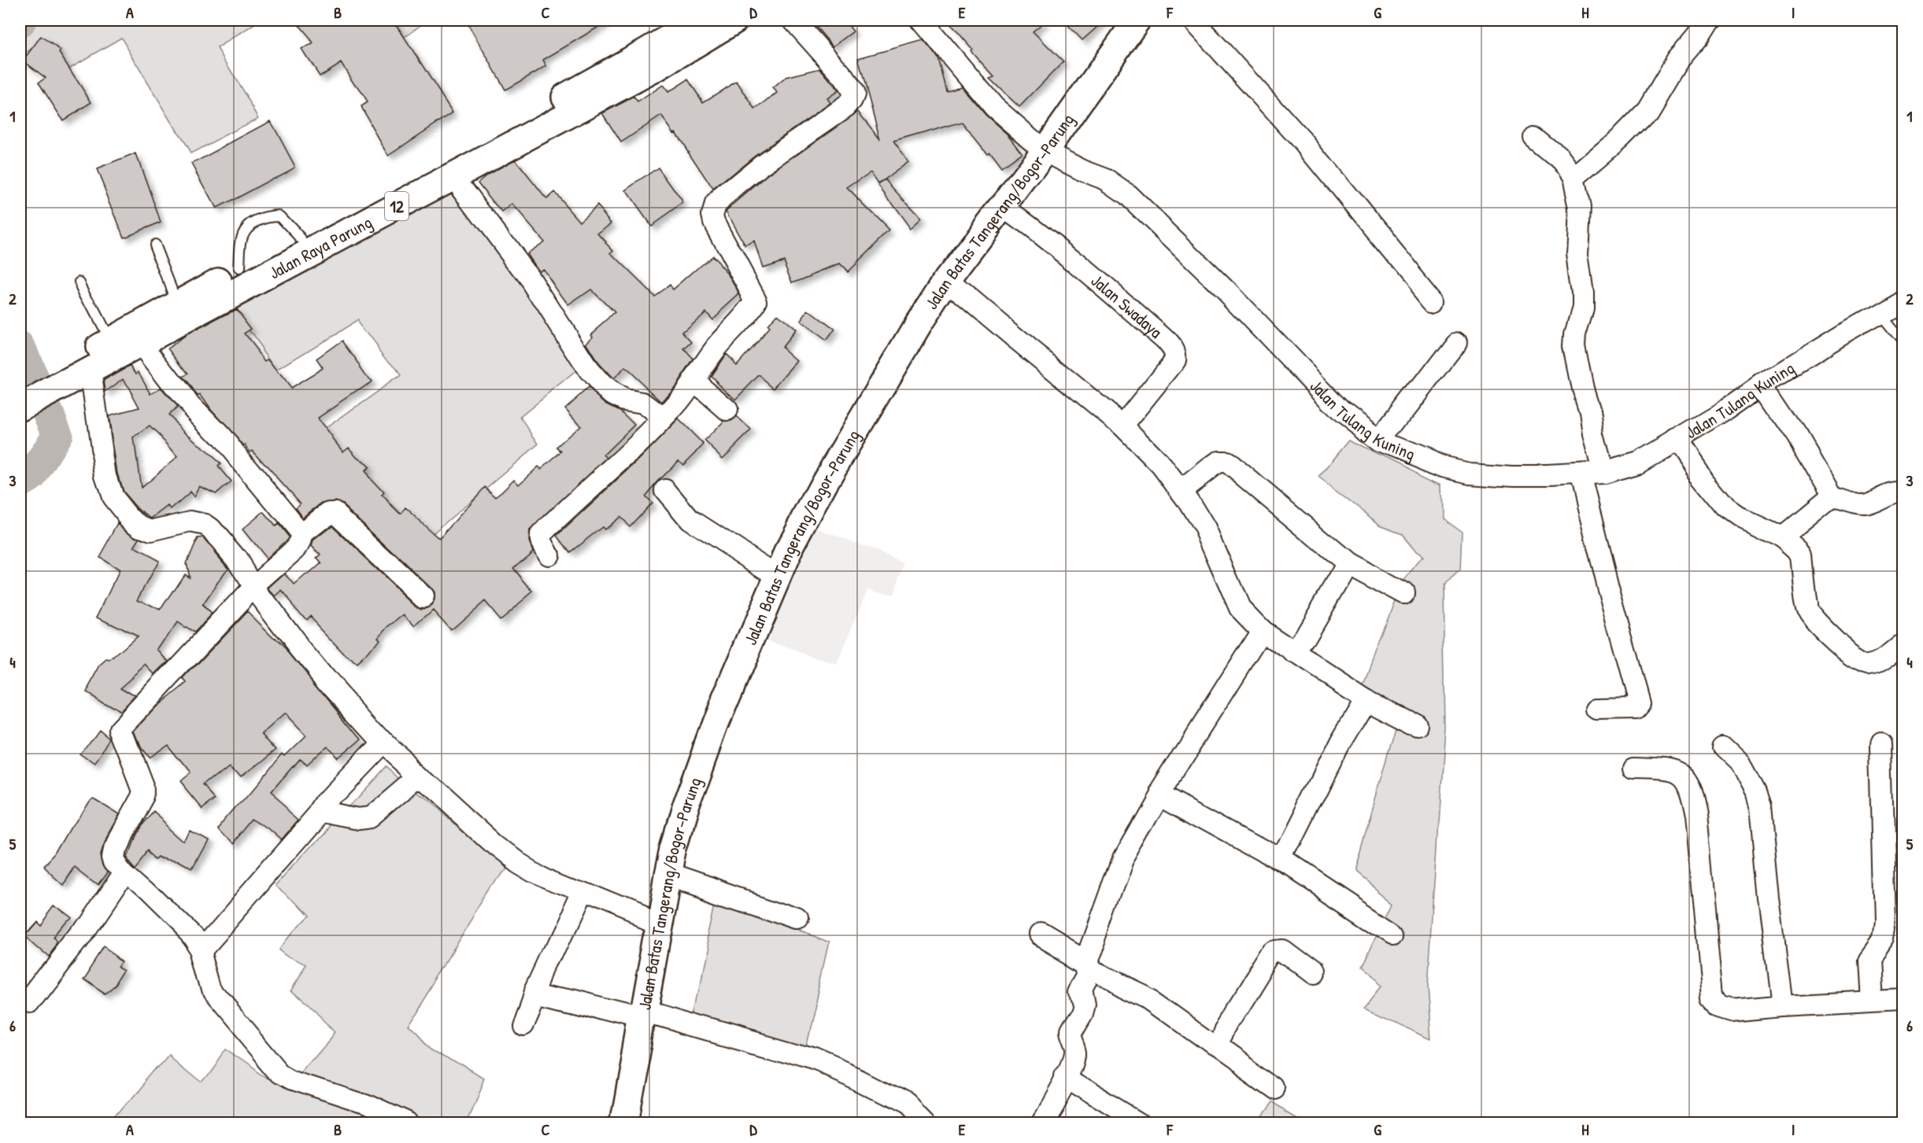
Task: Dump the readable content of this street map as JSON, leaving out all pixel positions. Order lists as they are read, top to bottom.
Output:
{
  "streets": {
    "main road": ["12", "Jalan Batas Tangerang/Bogor–Parung", "Jalan Raya Parung"],
    "street": ["Jalan Swadaya", "Jalan Tulang Kuning"]
  },
  "crossings": [
    ["Jalan Batas Tangerang/Bogor–Parung", "Jalan Swadaya"],
    ["Jalan Batas Tangerang/Bogor–Parung", "Jalan Tulang Kuning"]
  ],
  "grid": {
    "columns": [
      "A",
      "B",
      "C",
      "D",
      "E",
      "F",
      "G",
      "H",
      "I"
    ],
    "rows": [
      "1",
      "2",
      "3",
      "4",
      "5",
      "6"
    ]
  }
}
